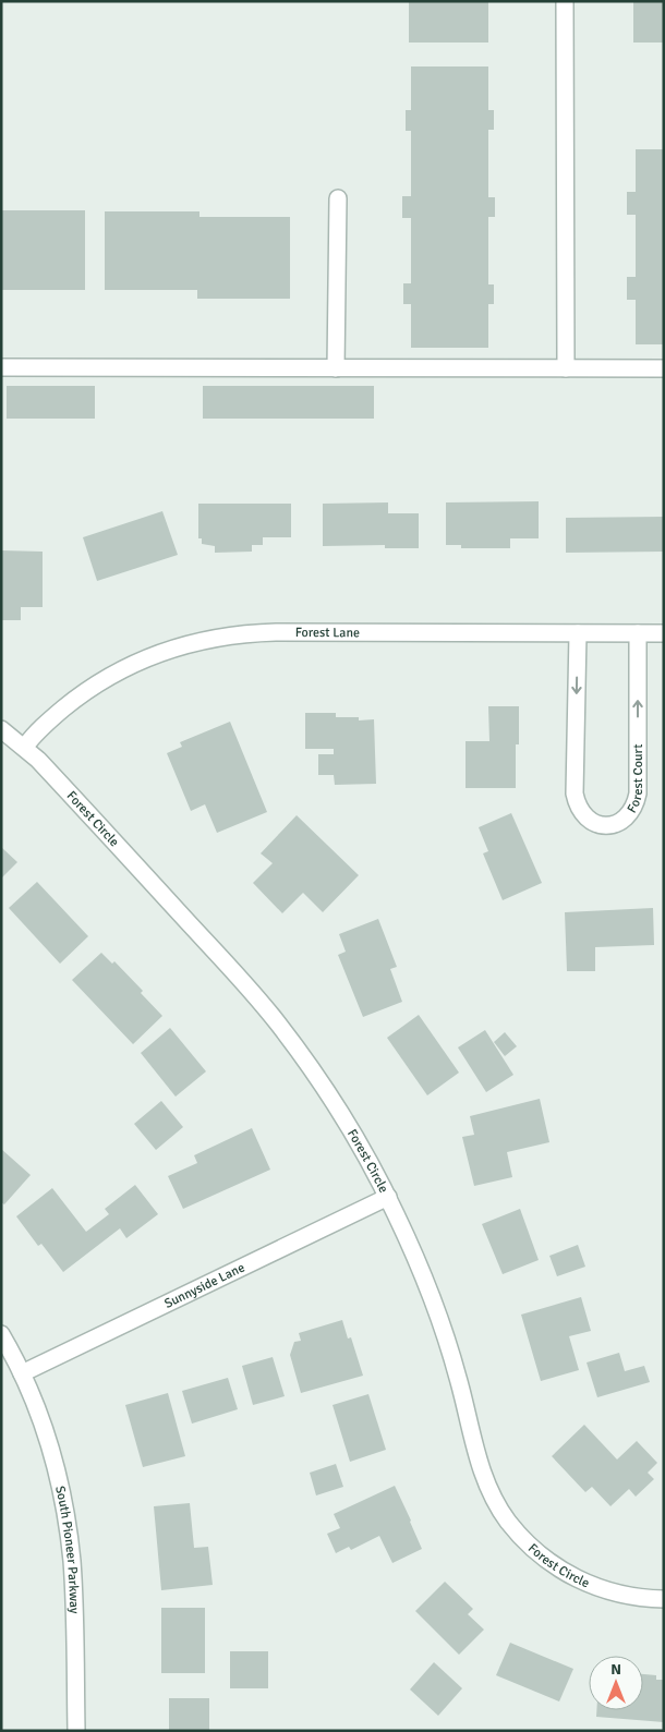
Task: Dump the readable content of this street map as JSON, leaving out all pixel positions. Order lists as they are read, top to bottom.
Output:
{
  "streets": {
    "street": [
      "Forest Lane",
      "Forest Court",
      "Forest Circle",
      "Sunnyside Lane",
      "South Pioneer Parkway"
    ]
  },
  "crossings": [
    ["Forest Lane", "Forest Court"],
    ["Forest Lane", "Forest Circle"],
    ["Forest Circle", "Sunnyside Lane"],
    ["Sunnyside Lane", "South Pioneer Parkway"]
  ],
  "north": "top"
}
